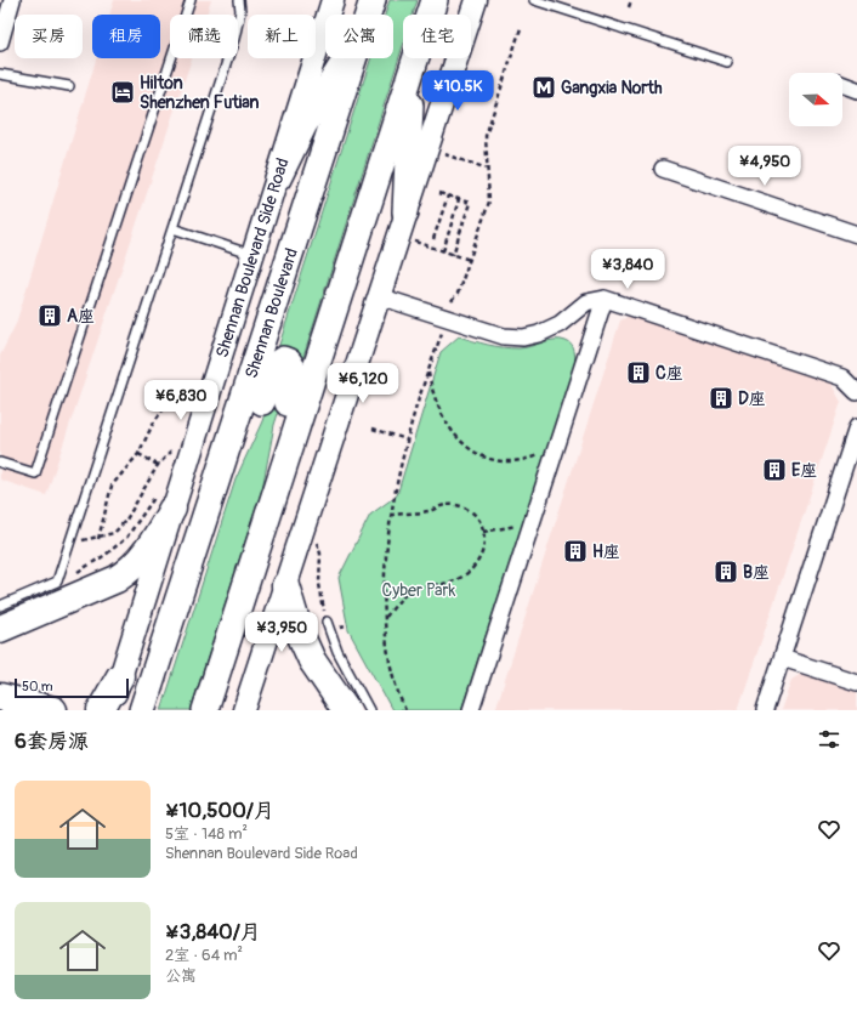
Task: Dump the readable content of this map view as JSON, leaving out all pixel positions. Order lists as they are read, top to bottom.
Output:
{
  "streets": {
    "main road": ["Shennan Boulevard Side Road", "Shennan Boulevard"]
  },
  "parks": ["Cyber Park"],
  "places": {
    "metro station": ["Gangxia North"],
    "hotel": ["Hilton Shenzhen Futian"],
    "building": [
      "A座",
      "C座",
      "D座",
      "E座",
      "H座",
      "B座"
    ]
  },
  "scale_bar": "50 m",
  "north": "right",
  "page": {
    "chip": [
      "买房",
      "租房",
      "筛选",
      "新上",
      "公寓",
      "住宅"
    ],
    "price": [
      "¥10.5K",
      "¥4,950",
      "¥3,840",
      "¥6,120",
      "¥6,830",
      "¥3,950"
    ],
    "scale": "50 m",
    "heading": "6套房源",
    "list": [
      {
        "name": "¥10,500/月",
        "note": "5室 · 148 m² · Shennan Boulevard Side Road"
      },
      {
        "name": "¥3,840/月",
        "note": "2室 · 64 m² · 公寓"
      }
    ]
  }
}
